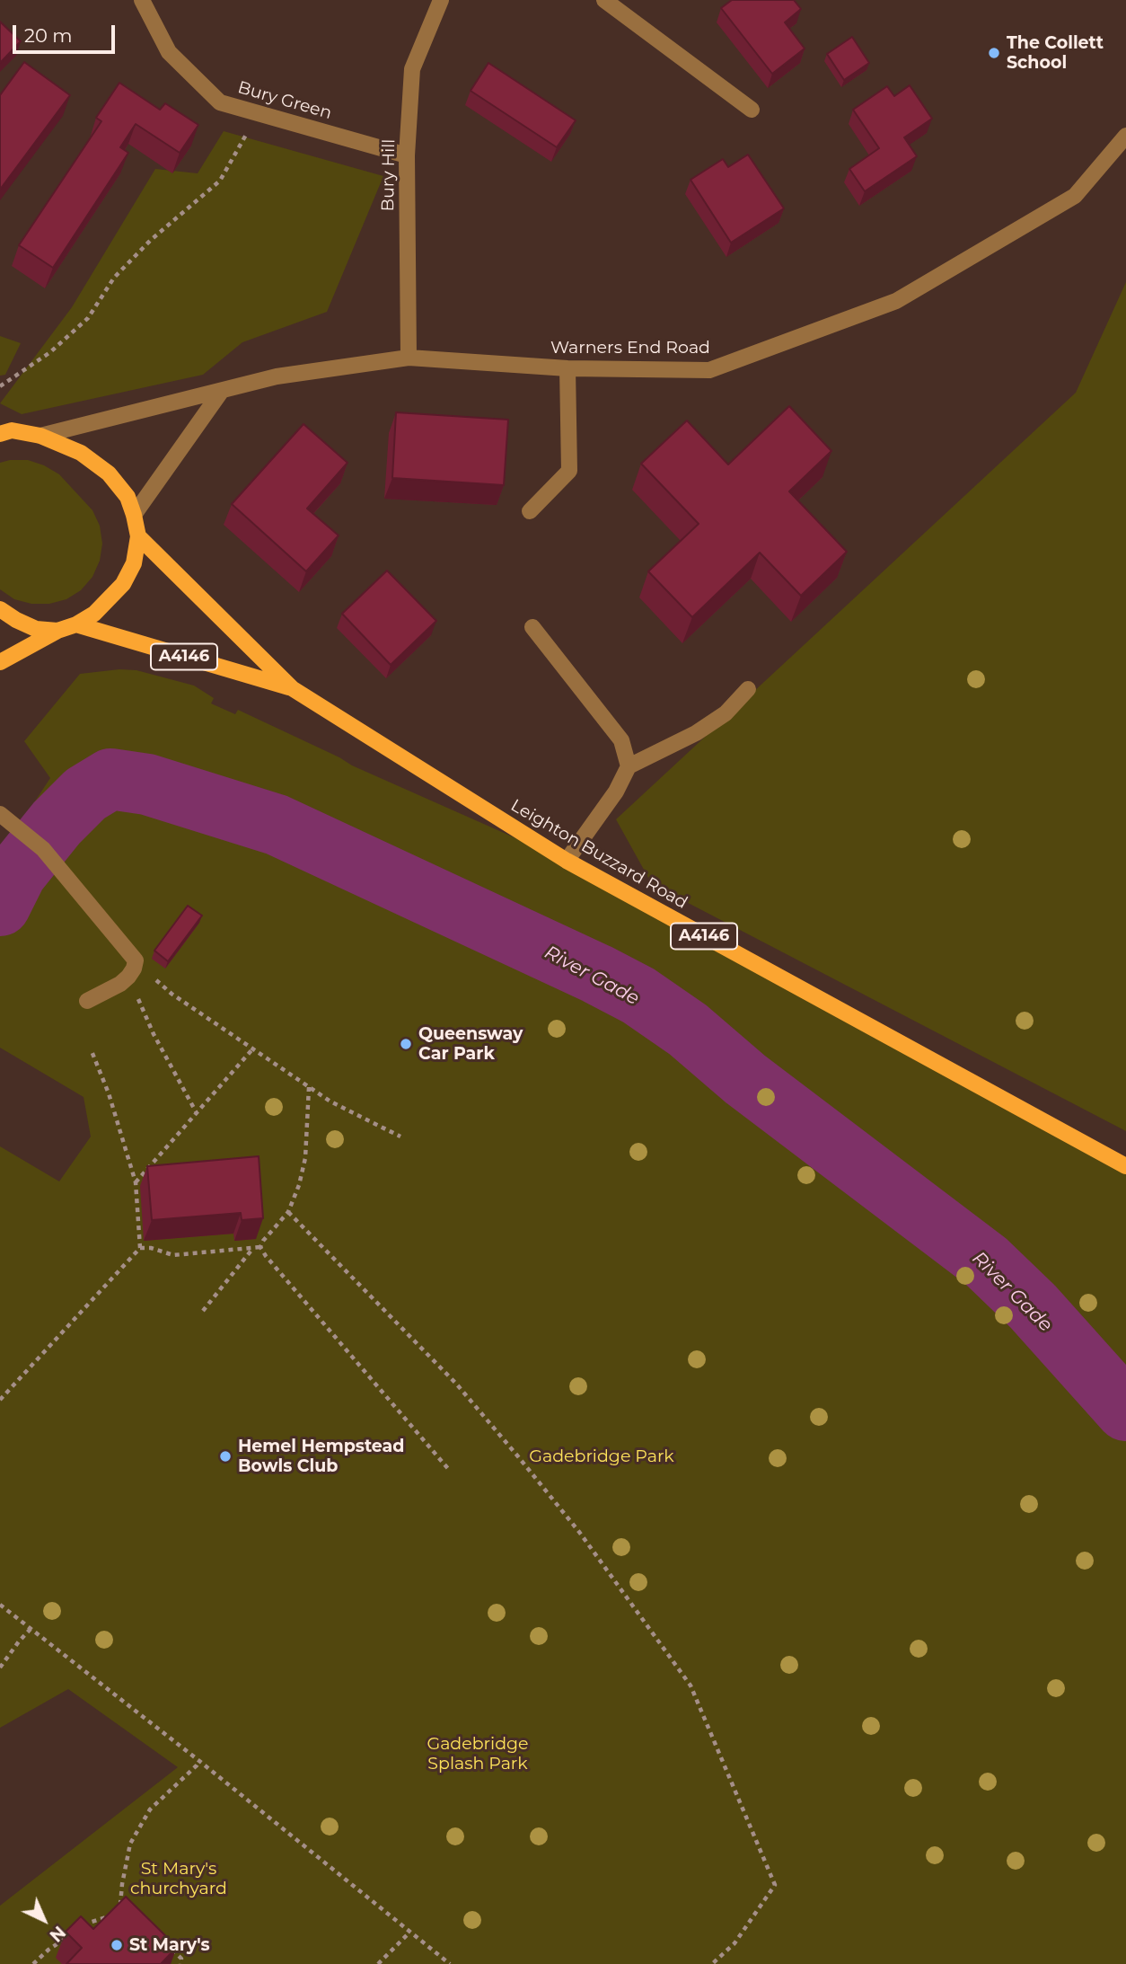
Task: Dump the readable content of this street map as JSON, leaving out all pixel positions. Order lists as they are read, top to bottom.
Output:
{
  "streets": {
    "main road": ["A4146", "Leighton Buzzard Road"],
    "street": ["Bury Green", "Bury Hill", "Warners End Road"]
  },
  "crossings": [
    ["Bury Green", "Bury Hill"],
    ["Bury Hill", "Warners End Road"]
  ],
  "water": ["River Gade"],
  "parks": ["Gadebridge Park", "Gadebridge Splash Park", "St Mary's churchyard"],
  "places": [
    "The Collett School",
    "Queensway Car Park",
    "Hemel Hempstead Bowls Club",
    "St Mary's"
  ],
  "scale_bar": "20 m",
  "north": "bottom right"
}
